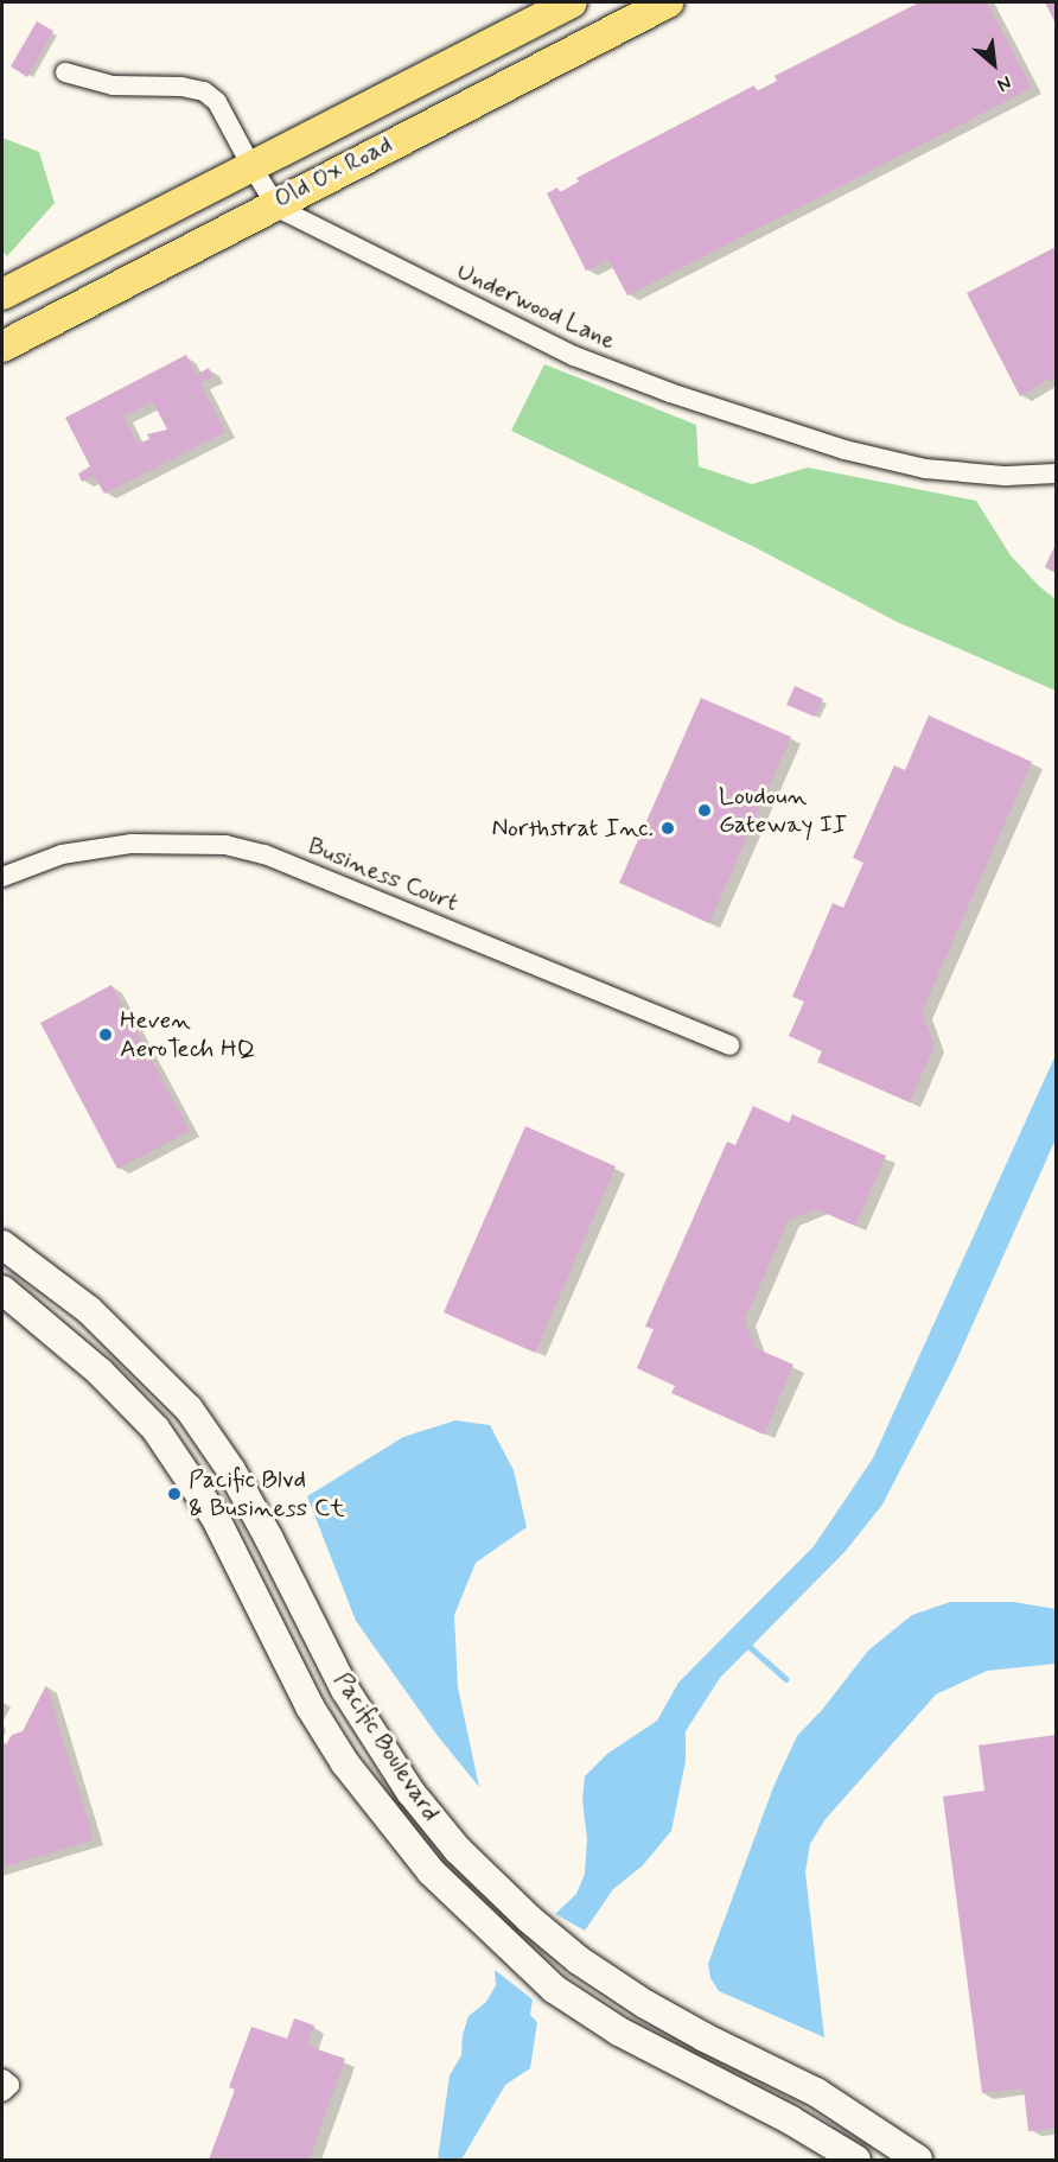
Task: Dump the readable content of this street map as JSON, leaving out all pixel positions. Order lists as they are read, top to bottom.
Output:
{
  "streets": {
    "main road": ["Old Ox Road", "Pacific Boulevard"],
    "street": ["Underwood Lane", "Business Court"]
  },
  "crossings": [
    ["Old Ox Road", "Underwood Lane"]
  ],
  "places": [
    "Loudoun Gateway II",
    "Northstrat Inc.",
    "Heven AeroTech HQ",
    "Pacific Blvd & Business Ct"
  ],
  "north": "bottom right"
}
